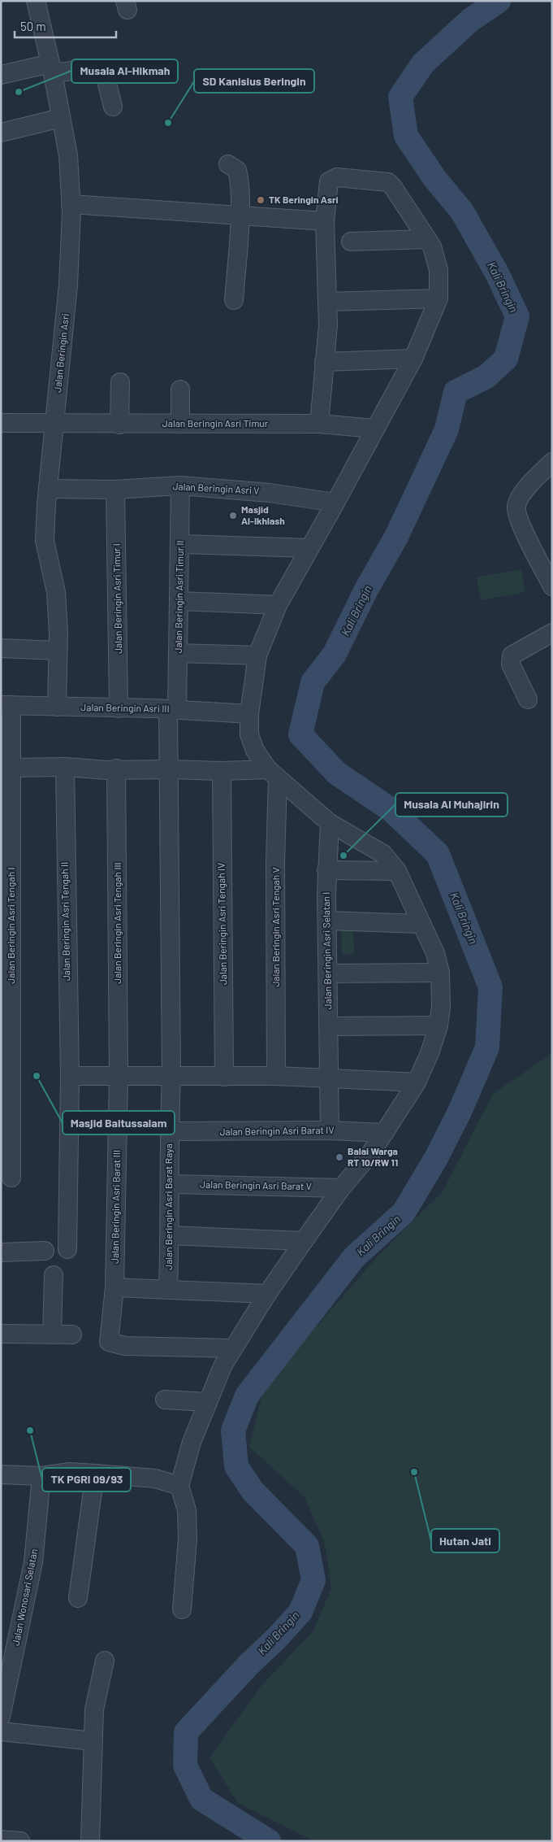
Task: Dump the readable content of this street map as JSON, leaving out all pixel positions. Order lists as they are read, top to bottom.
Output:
{
  "streets": {
    "street": [
      "Jalan Beringin Asri",
      "Jalan Beringin Asri Timur",
      "Jalan Beringin Asri V",
      "Jalan Beringin Asri Timur II",
      "Jalan Beringin Asri Timur I",
      "Jalan Beringin Asri III",
      "Jalan Beringin Asri Tengah II",
      "Jalan Beringin Asri Tengah III",
      "Jalan Beringin Asri Tengah IV",
      "Jalan Beringin Asri Tengah I",
      "Jalan Beringin Asri Tengah V",
      "Jalan Beringin Asri Selatan I",
      "Jalan Beringin Asri Barat IV",
      "Jalan Beringin Asri Barat V",
      "Jalan Beringin Asri Barat III",
      "Jalan Beringin Asri Barat Raya",
      "Jalan Wonosari Selatan"
    ]
  },
  "crossings": [
    ["Jalan Beringin Asri", "Jalan Beringin Asri Timur"],
    ["Jalan Beringin Asri", "Jalan Beringin Asri V"],
    ["Jalan Beringin Asri", "Jalan Beringin Asri III"],
    ["Jalan Beringin Asri V", "Jalan Beringin Asri Timur II"],
    ["Jalan Beringin Asri V", "Jalan Beringin Asri Timur I"],
    ["Jalan Beringin Asri Timur II", "Jalan Beringin Asri III"],
    ["Jalan Beringin Asri Timur II", "Jalan Beringin Asri Barat Raya"],
    ["Jalan Beringin Asri Timur I", "Jalan Beringin Asri III"],
    ["Jalan Beringin Asri III", "Jalan Beringin Asri Tengah I"],
    ["Jalan Beringin Asri Tengah III", "Jalan Beringin Asri Barat III"],
    ["Jalan Beringin Asri Selatan I", "Jalan Beringin Asri Barat IV"],
    ["Jalan Beringin Asri Barat IV", "Jalan Beringin Asri Barat Raya"],
    ["Jalan Beringin Asri Barat V", "Jalan Beringin Asri Barat Raya"]
  ],
  "water": ["Kali Bringin"],
  "places": [
    "Musala Al-Hikmah",
    "SD Kanisius Beringin",
    "TK Beringin Asri",
    "Masjid Al-Ikhlash",
    "Musala Al Muhajirin",
    "Masjid Baitussalam",
    "Balai Warga RT 10/RW 11",
    "TK PGRI 09/93",
    "Hutan Jati"
  ],
  "scale_bar": "50 m"
}
